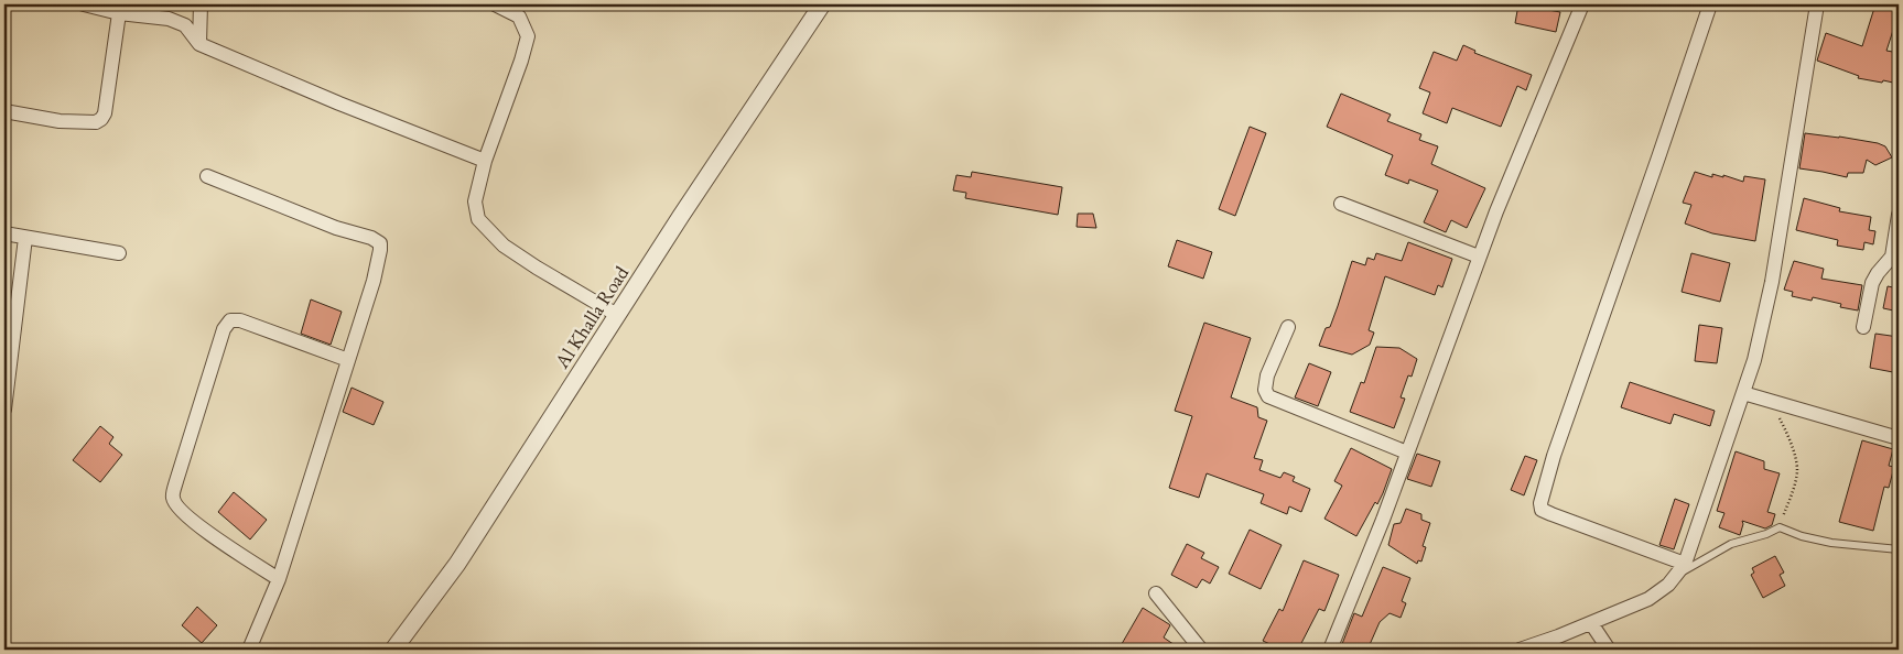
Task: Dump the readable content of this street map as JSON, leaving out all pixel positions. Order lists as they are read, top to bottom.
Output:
{
  "streets": {
    "street": ["Al Khalla Road"]
  }
}
